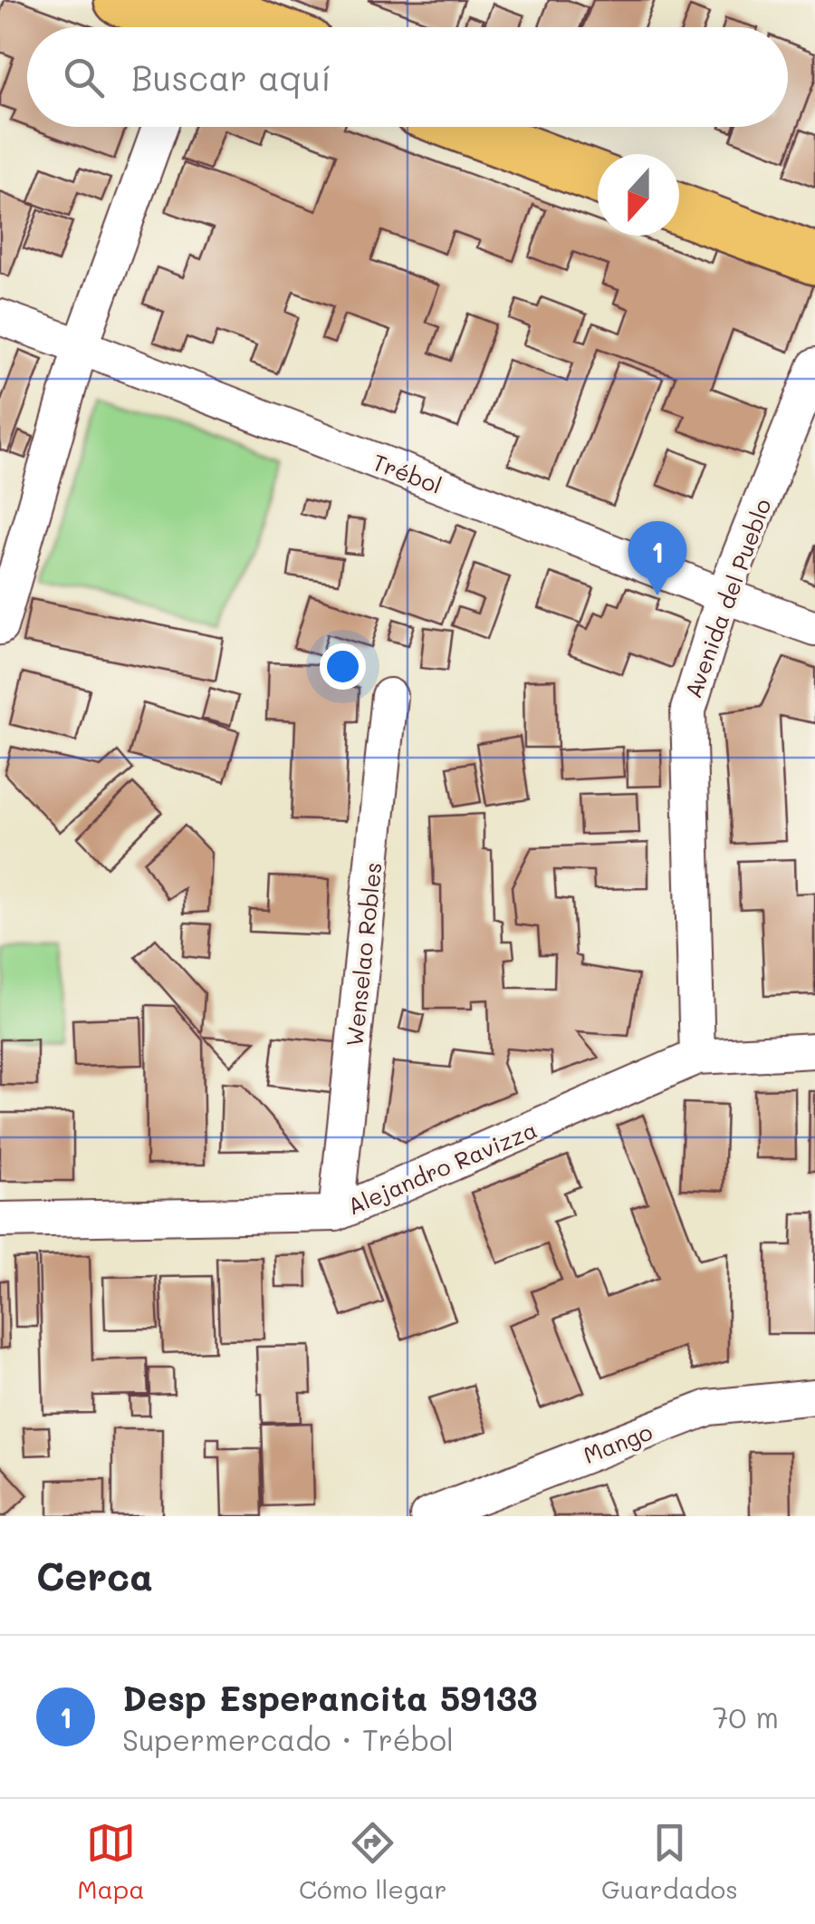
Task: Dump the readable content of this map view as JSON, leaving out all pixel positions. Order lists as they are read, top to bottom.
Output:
{
  "streets": {
    "street": [
      "Trébol",
      "Avenida del Pueblo",
      "Wenselao Robles",
      "Alejandro Ravizza",
      "Mango"
    ]
  },
  "crossings": [
    ["Trébol", "Avenida del Pueblo"],
    ["Avenida del Pueblo", "Alejandro Ravizza"],
    ["Wenselao Robles", "Alejandro Ravizza"]
  ],
  "north": "bottom",
  "page": {
    "search": "Buscar aquí",
    "pins": "1",
    "heading": "Cerca",
    "list": [
      {
        "mark": "1",
        "name": "Desp Esperancita 59133",
        "note": "Supermercado · Trébol",
        "value": "70 m"
      }
    ],
    "nav": ["Mapa", "Cómo llegar", "Guardados"]
  }
}
